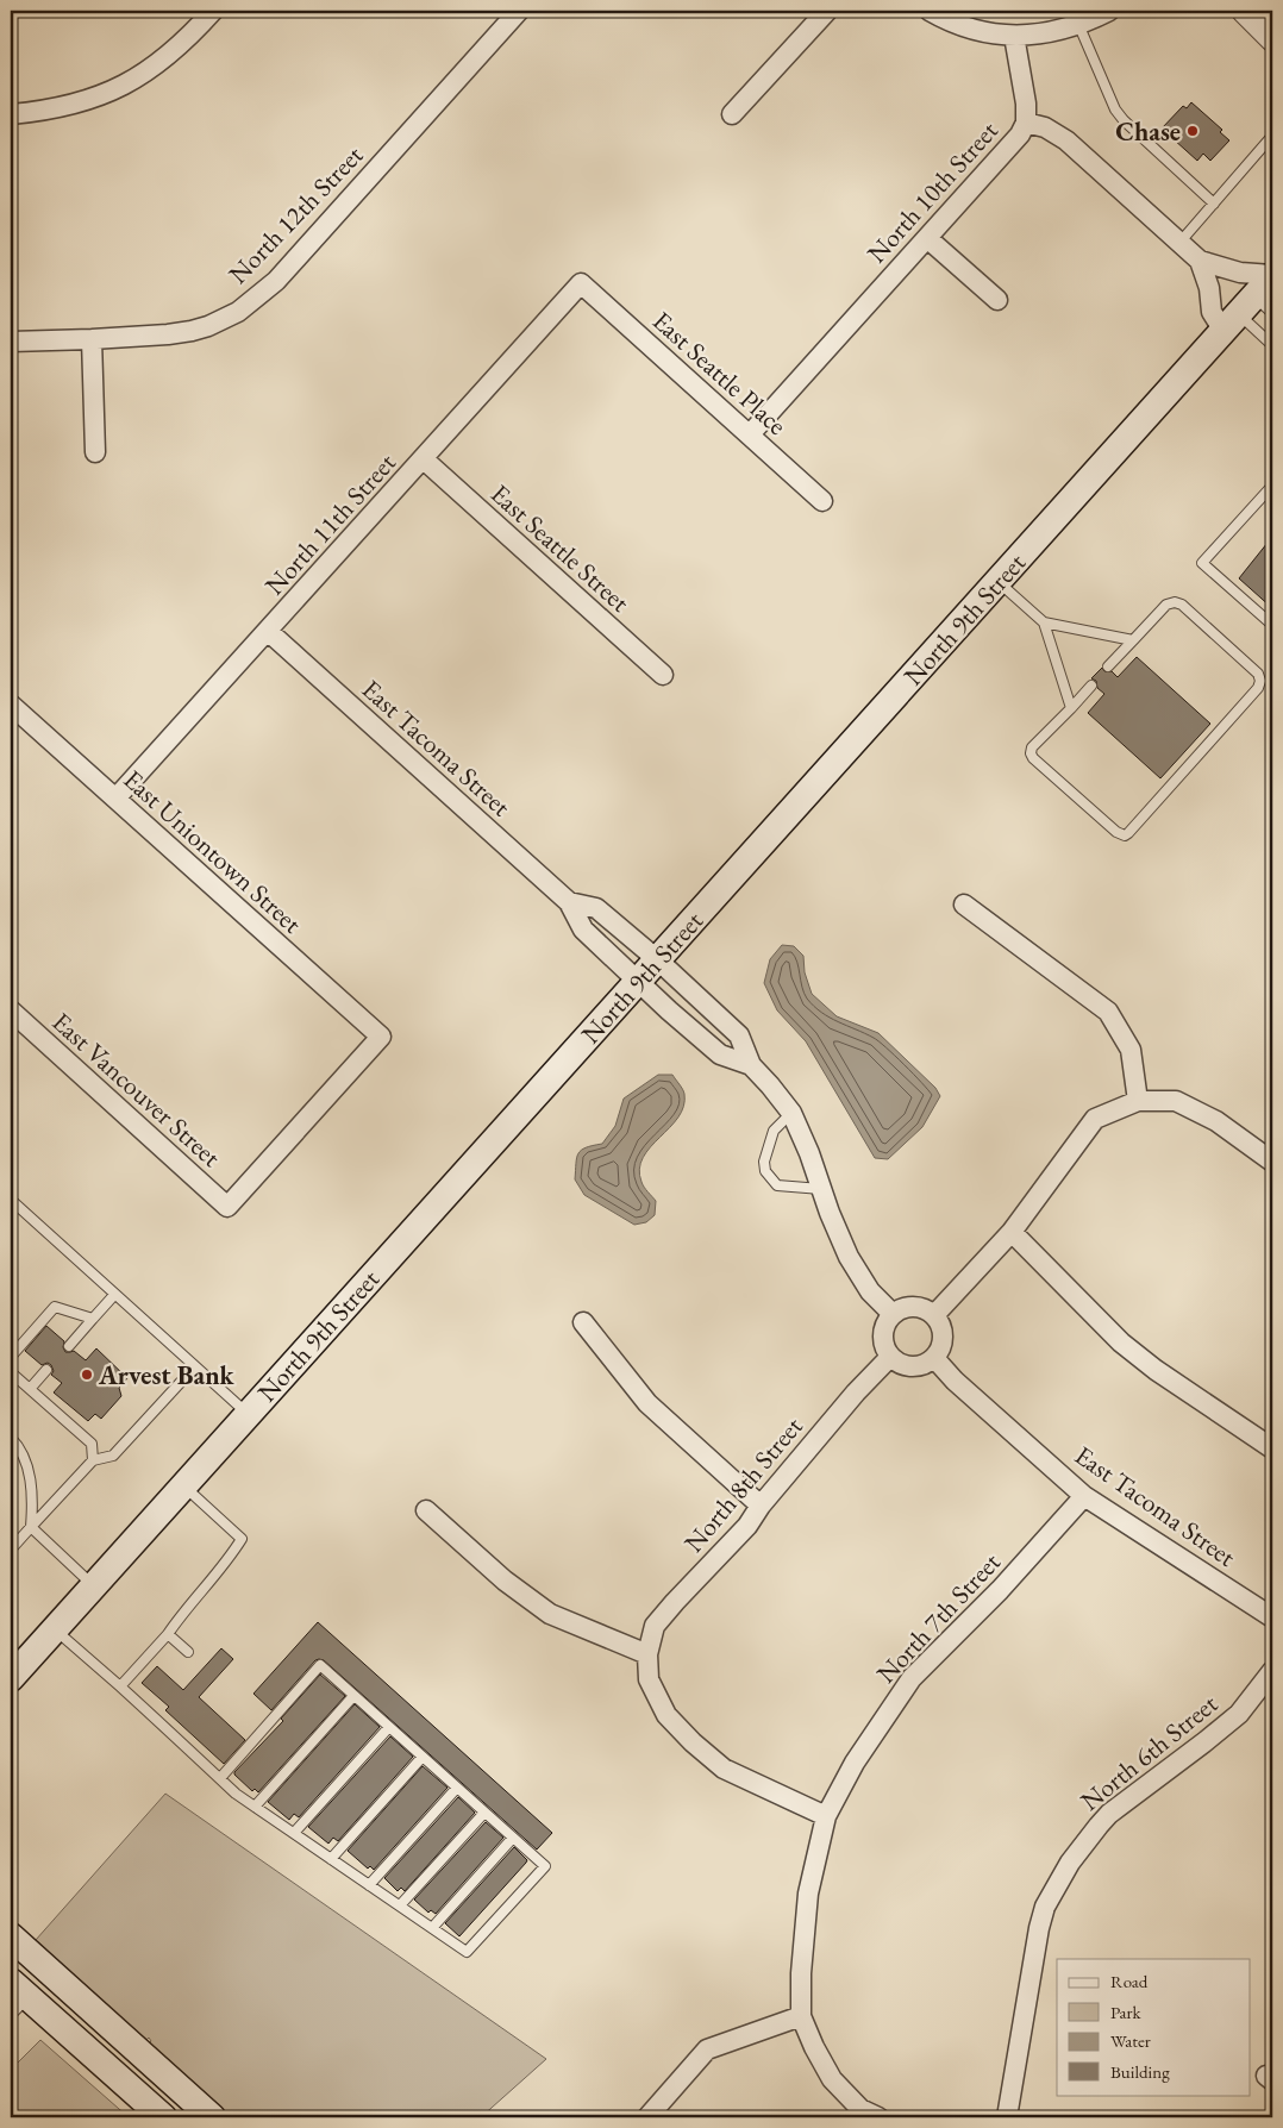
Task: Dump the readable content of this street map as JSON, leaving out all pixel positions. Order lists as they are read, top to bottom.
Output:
{
  "streets": {
    "main road": ["North 9th Street"],
    "street": [
      "North 10th Street",
      "North 12th Street",
      "East Seattle Place",
      "North 11th Street",
      "East Seattle Street",
      "East Tacoma Street",
      "East Uniontown Street",
      "East Vancouver Street",
      "North 8th Street",
      "North 7th Street",
      "North 6th Street"
    ]
  },
  "crossings": [
    ["North 10th Street", "East Seattle Place"],
    ["East Seattle Place", "North 11th Street"],
    ["North 11th Street", "East Seattle Street"],
    ["North 11th Street", "East Tacoma Street"],
    ["North 11th Street", "East Uniontown Street"],
    ["North 9th Street", "East Tacoma Street"],
    ["East Tacoma Street", "North 8th Street"],
    ["East Tacoma Street", "North 7th Street"],
    ["East Uniontown Street", "East Vancouver Street"]
  ],
  "places": ["Chase", "Arvest Bank"],
  "legend": [
    "Road",
    "Park",
    "Water",
    "Building"
  ]
}
